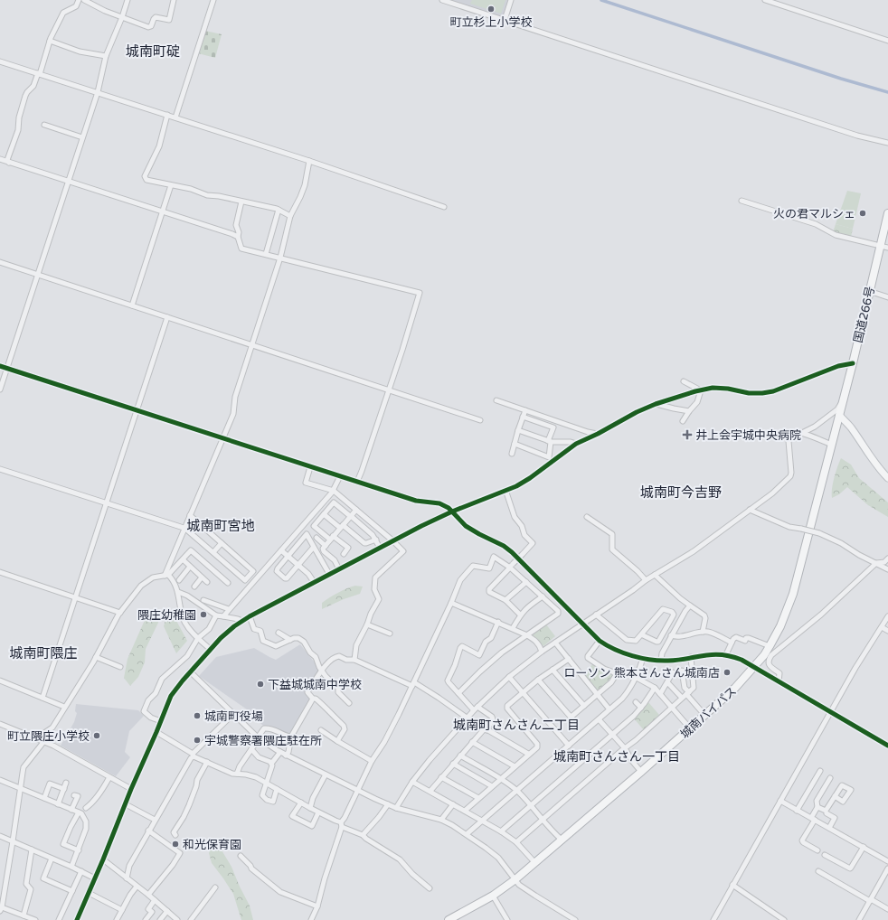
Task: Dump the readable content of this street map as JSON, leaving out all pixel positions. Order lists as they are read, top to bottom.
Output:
{
  "streets": {
    "highway": ["国道266号", "城南バイパス"]
  },
  "crossings": [
    ["国道266号", "城南バイパス"]
  ],
  "districts": [
    "城南町碇",
    "城南町今吉野",
    "城南町宮地",
    "城南町隈庄",
    "城南町さんさん二丁目",
    "城南町さんさん一丁目"
  ],
  "places": {
    "other": [
      "町立杉上小学校",
      "火の君マルシェ",
      "隈庄幼稚園",
      "ローソン 熊本さんさん城南店",
      "下益城城南中学校",
      "城南町役場",
      "町立隈庄小学校",
      "宇城警察署隈庄駐在所",
      "和光保育園"
    ],
    "health": ["井上会宇城中央病院"]
  }
}
